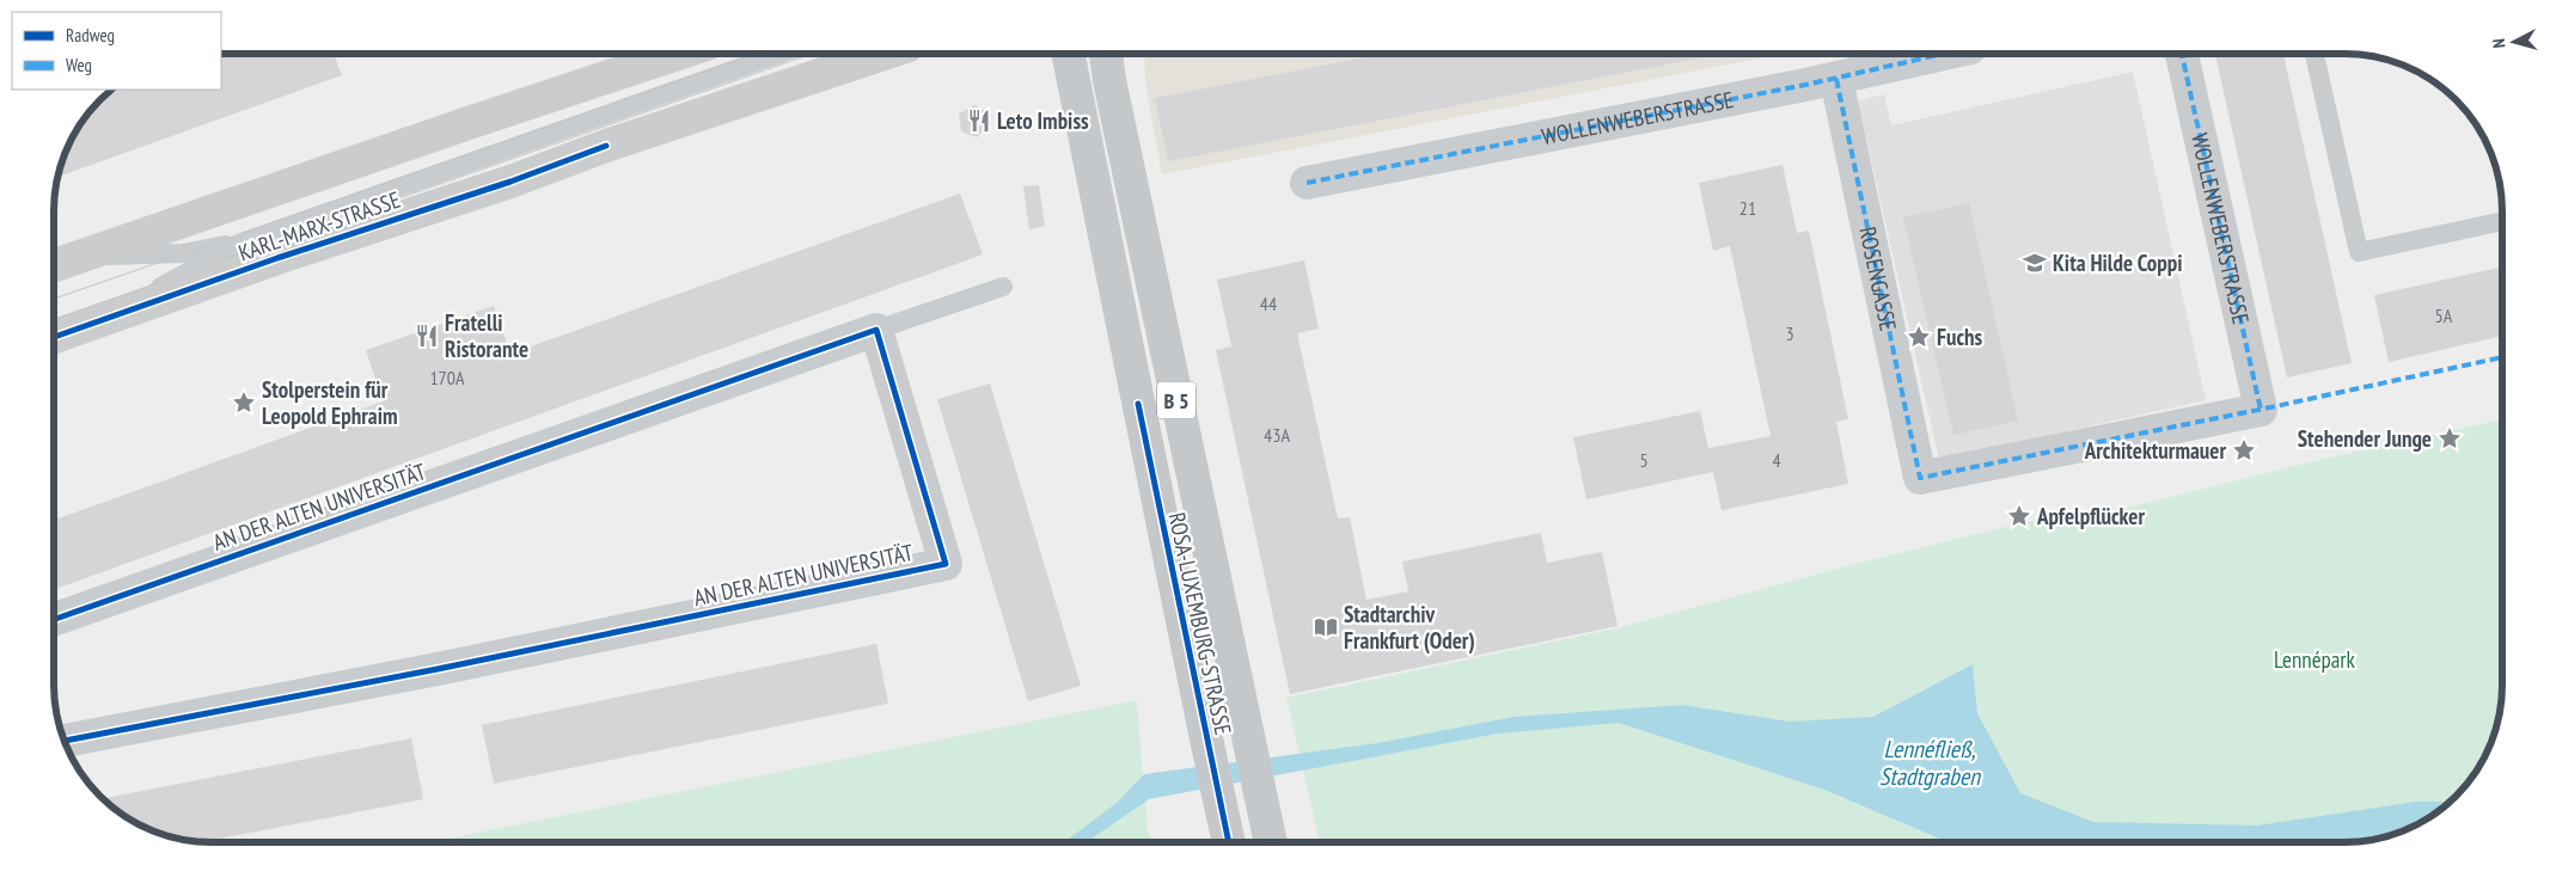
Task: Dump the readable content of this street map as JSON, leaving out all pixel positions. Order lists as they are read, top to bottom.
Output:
{
  "streets": {
    "main road": ["B 5", "ROSA-LUXEMBURG-STRASSE"],
    "street": [
      "WOLLENWEBERSTRASSE",
      "KARL-MARX-STRASSE",
      "ROSENGASSE",
      "AN DER ALTEN UNIVERSITÄT"
    ]
  },
  "crossings": [
    ["WOLLENWEBERSTRASSE", "ROSENGASSE"]
  ],
  "water": ["Lennéfließ, Stadtgraben"],
  "parks": ["Lennépark"],
  "places": {
    "restaurant": ["Leto Imbiss", "Fratelli Ristorante"],
    "school or university": ["Kita Hilde Coppi"],
    "place": [
      "Fuchs",
      "Stolperstein für Leopold Ephraim",
      "Stehender Junge",
      "Architekturmauer",
      "Apfelpflücker"
    ],
    "library": ["Stadtarchiv Frankfurt (Oder)"]
  },
  "house_numbers": [
    "21",
    "44",
    "5A",
    "3",
    "170A",
    "43A",
    "5",
    "4"
  ],
  "legend": ["Radweg", "Weg"],
  "north": "left"
}
